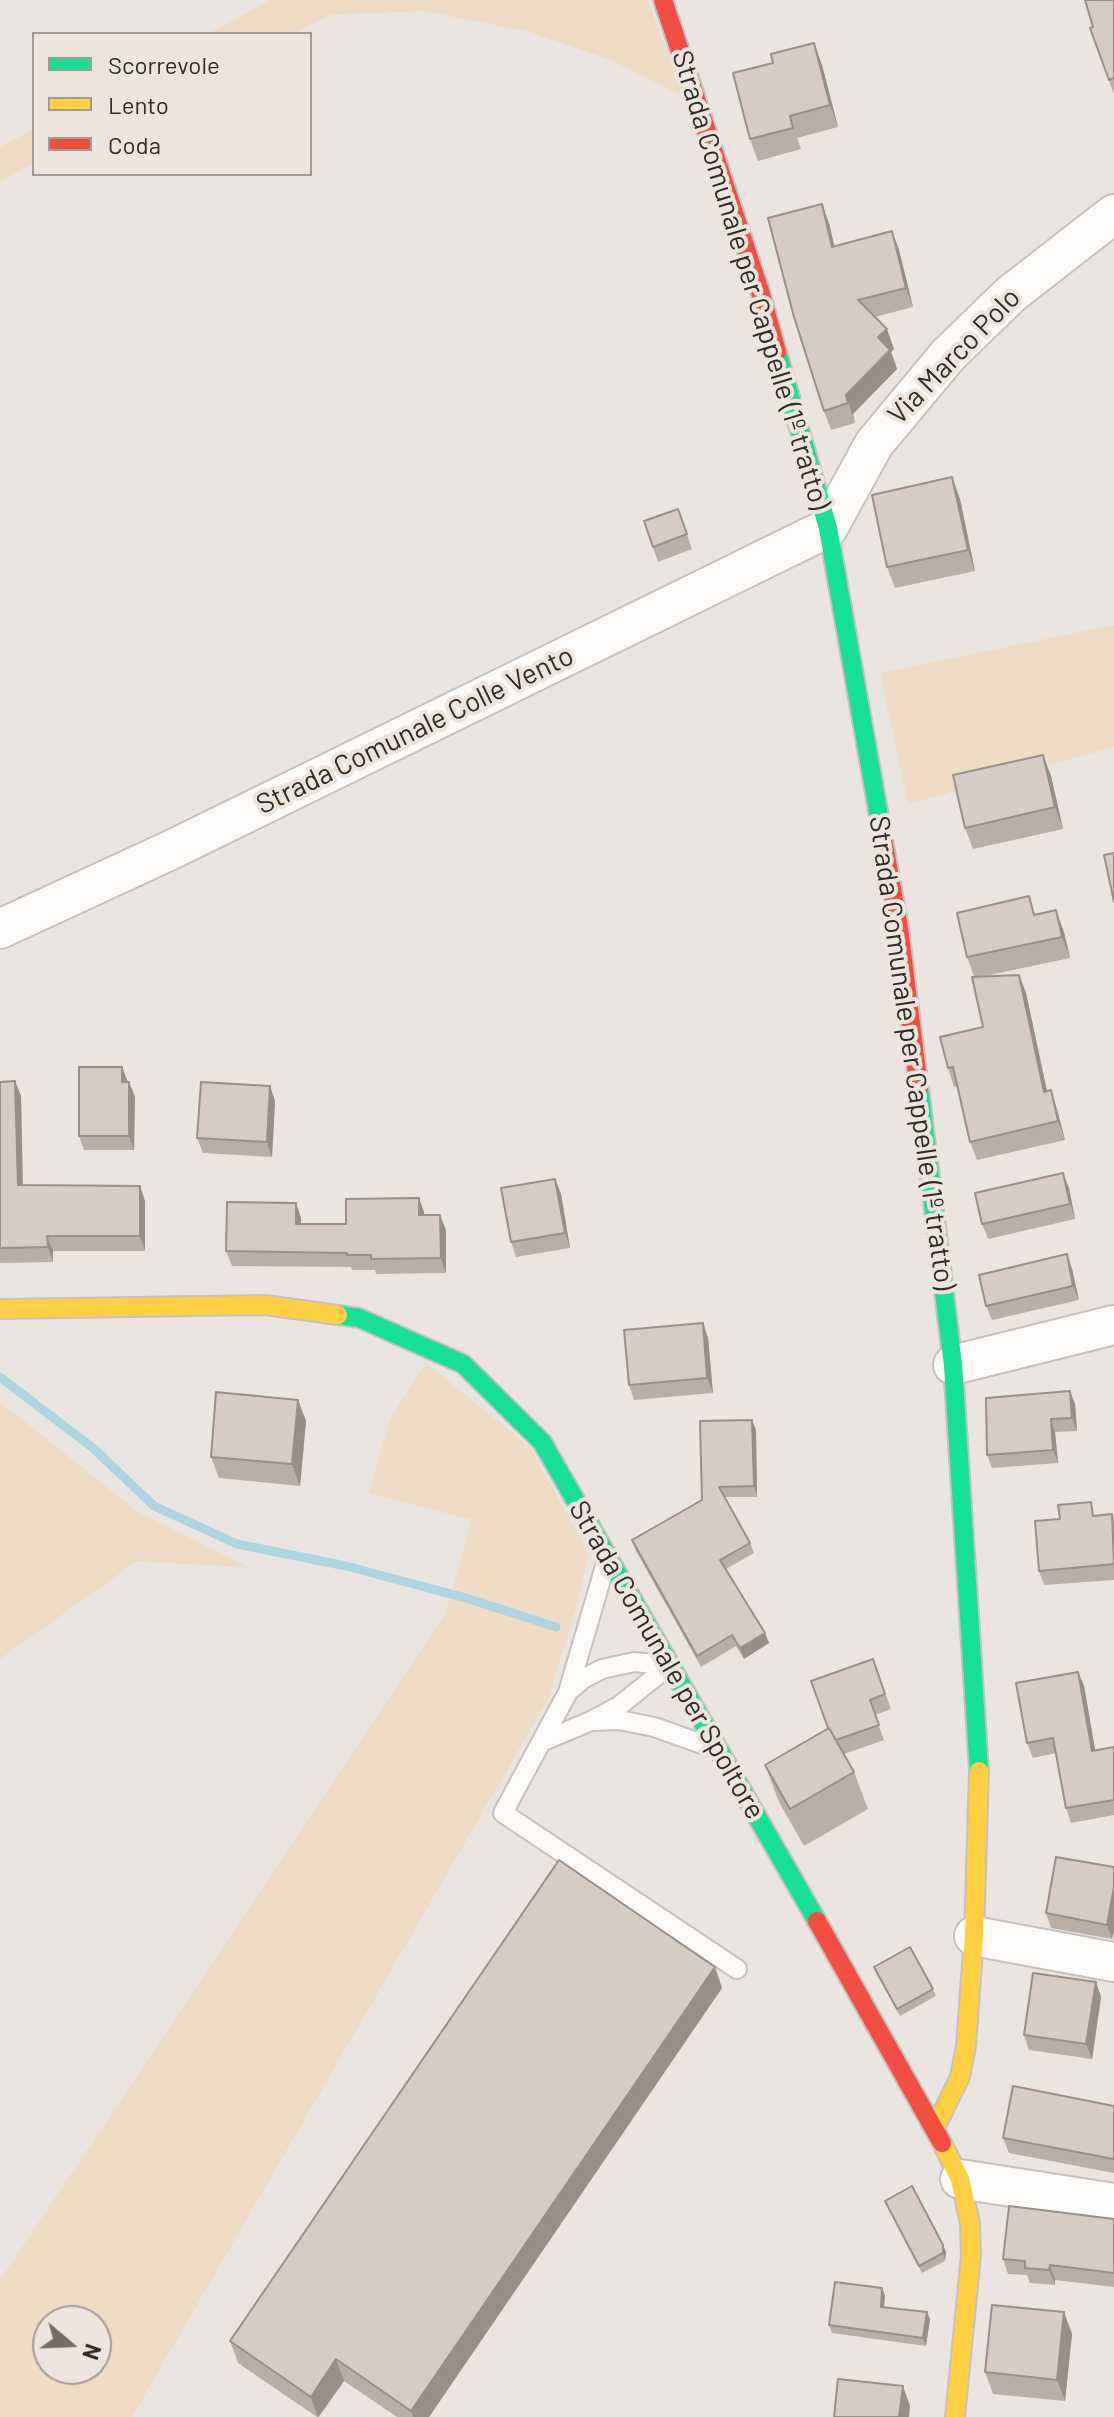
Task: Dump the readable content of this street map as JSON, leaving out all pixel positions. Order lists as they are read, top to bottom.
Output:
{
  "streets": {
    "street": [
      "Strada Comunale per Cappelle (1º tratto)",
      "Via Marco Polo",
      "Strada Comunale Colle Vento",
      "Strada Comunale per Spoltore"
    ]
  },
  "crossings": [
    ["Strada Comunale per Cappelle (1º tratto)", "Via Marco Polo"],
    ["Strada Comunale per Cappelle (1º tratto)", "Strada Comunale Colle Vento"],
    ["Strada Comunale per Cappelle (1º tratto)", "Strada Comunale per Spoltore"],
    ["Via Marco Polo", "Strada Comunale Colle Vento"]
  ],
  "legend": ["Scorrevole", "Lento", "Coda"],
  "north": "right"
}
